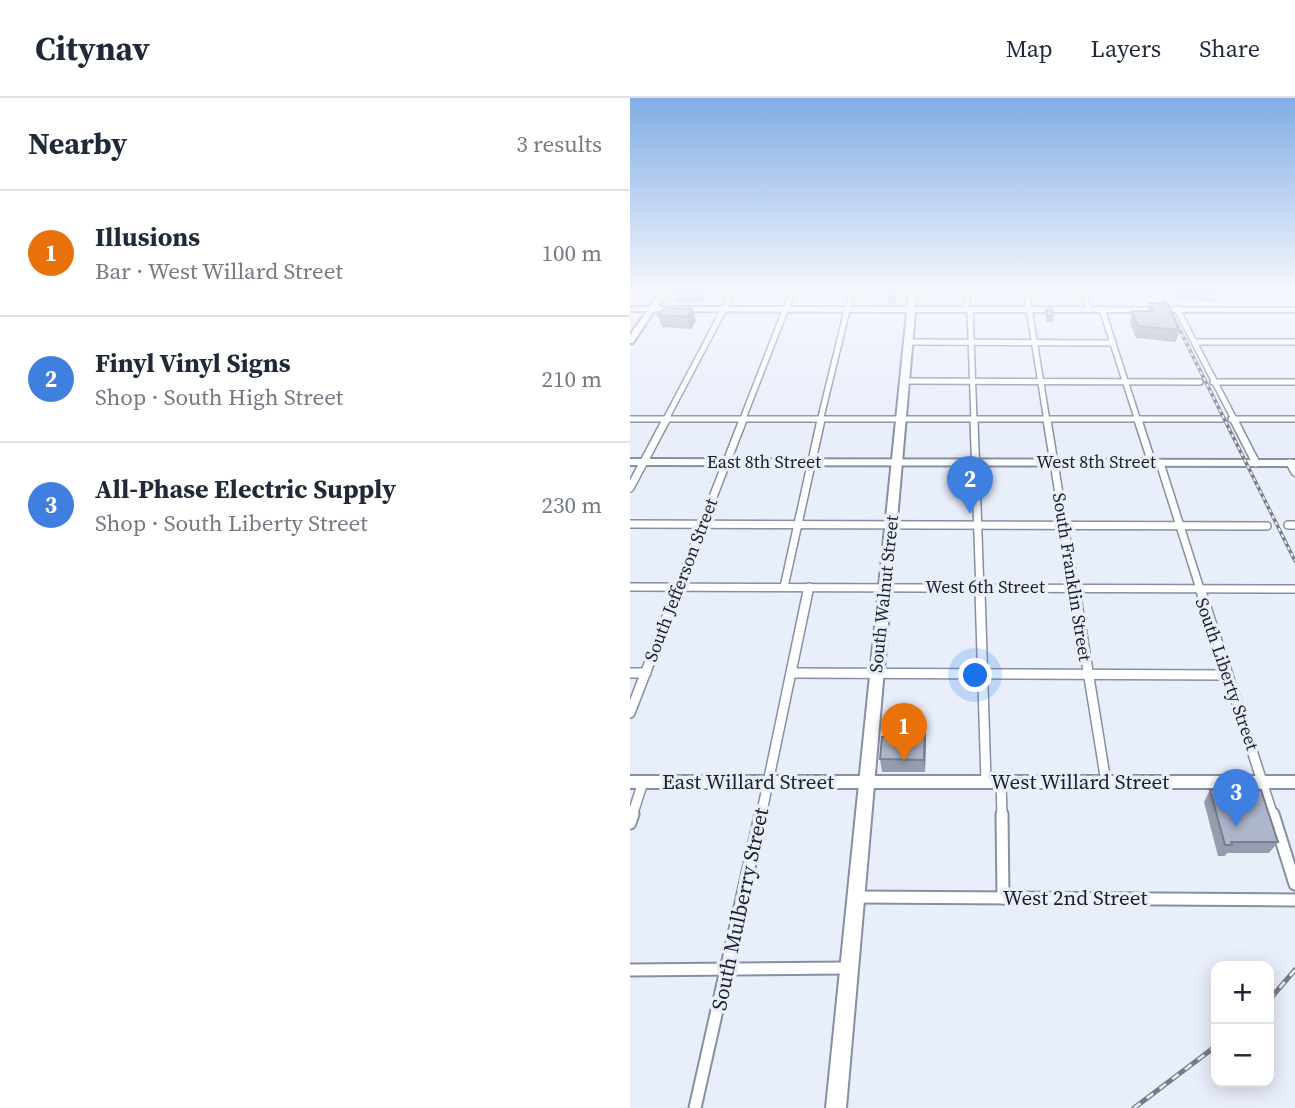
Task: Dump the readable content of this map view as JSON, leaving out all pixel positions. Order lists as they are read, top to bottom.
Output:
{
  "streets": {
    "main road": ["South Walnut Street"],
    "street": [
      "East 8th Street",
      "West 8th Street",
      "South Franklin Street",
      "South Jefferson Street",
      "West 6th Street",
      "South Liberty Street",
      "East Willard Street",
      "West Willard Street",
      "West 2nd Street",
      "South Mulberry Street"
    ]
  },
  "crossings": [
    ["East 8th Street", "West 8th Street"],
    ["East 8th Street", "South Jefferson Street"],
    ["East 8th Street", "South Walnut Street"],
    ["West 8th Street", "South Franklin Street"],
    ["West 8th Street", "South Walnut Street"],
    ["West 8th Street", "South Liberty Street"],
    ["South Franklin Street", "West 6th Street"],
    ["South Franklin Street", "West Willard Street"],
    ["South Jefferson Street", "West 6th Street"],
    ["West 6th Street", "South Walnut Street"],
    ["West 6th Street", "South Liberty Street"],
    ["West 6th Street", "South Mulberry Street"],
    ["South Walnut Street", "East Willard Street"],
    ["South Walnut Street", "West Willard Street"],
    ["South Walnut Street", "West 2nd Street"],
    ["South Liberty Street", "West Willard Street"],
    ["East Willard Street", "West Willard Street"],
    ["East Willard Street", "South Mulberry Street"]
  ],
  "page": {
    "header": "Citynav",
    "nav": ["Map", "Layers", "Share"],
    "heading": ["Nearby", "3 results"],
    "list": [
      {
        "mark": "1",
        "name": "Illusions",
        "note": "Bar · West Willard Street",
        "value": "100 m"
      },
      {
        "mark": "2",
        "name": "Finyl Vinyl Signs",
        "note": "Shop · South High Street",
        "value": "210 m"
      },
      {
        "mark": "3",
        "name": "All-Phase Electric Supply",
        "note": "Shop · South Liberty Street",
        "value": "230 m"
      }
    ],
    "pins": ["2", "1", "3"],
    "map_buttons": ["+", "−"]
  }
}
